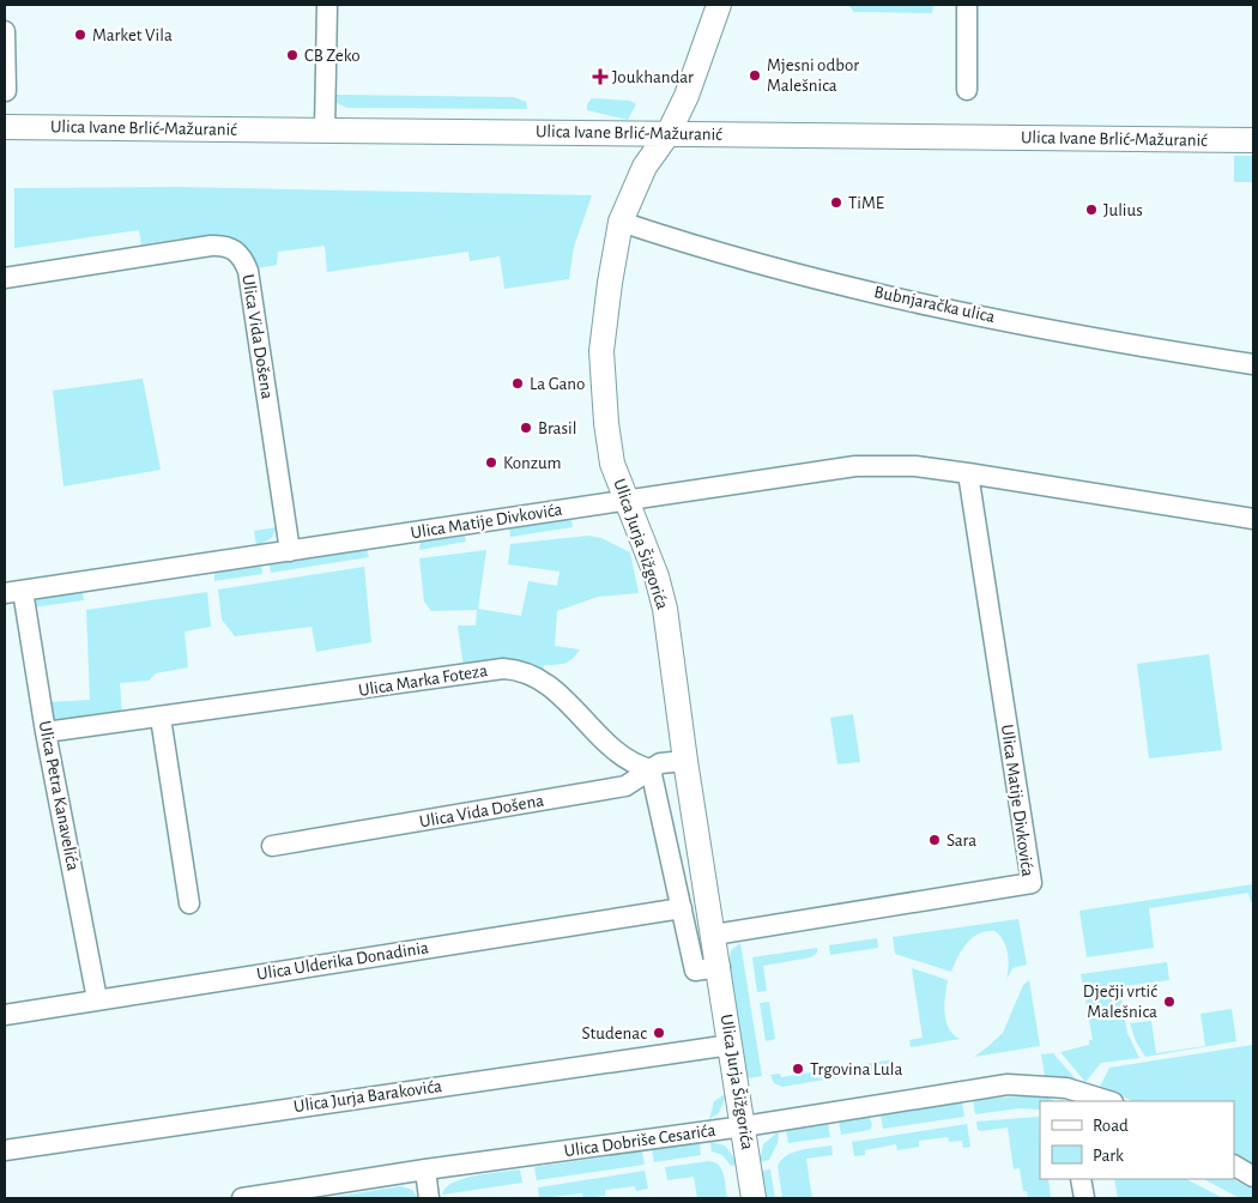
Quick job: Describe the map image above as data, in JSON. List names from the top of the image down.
{
  "streets": {
    "street": [
      "Ulica Ivane Brlić-Mažuranić",
      "Bubnjaračka ulica",
      "Ulica Vida Došena",
      "Ulica Matije Divkovića",
      "Ulica Jurja Šižgorića",
      "Ulica Marka Foteza",
      "Ulica Petra Kanavelića",
      "Ulica Ulderika Donadinia",
      "Ulica Jurja Barakovića",
      "Ulica Dobriše Cesarića"
    ]
  },
  "crossings": [
    ["Ulica Ivane Brlić-Mažuranić", "Ulica Jurja Šižgorića"],
    ["Bubnjaračka ulica", "Ulica Jurja Šižgorića"],
    ["Ulica Vida Došena", "Ulica Matije Divkovića"],
    ["Ulica Vida Došena", "Ulica Jurja Šižgorića"],
    ["Ulica Vida Došena", "Ulica Marka Foteza"],
    ["Ulica Matije Divkovića", "Ulica Jurja Šižgorića"],
    ["Ulica Matije Divkovića", "Ulica Petra Kanavelića"],
    ["Ulica Jurja Šižgorića", "Ulica Jurja Barakovića"],
    ["Ulica Jurja Šižgorića", "Ulica Dobriše Cesarića"],
    ["Ulica Marka Foteza", "Ulica Petra Kanavelića"],
    ["Ulica Petra Kanavelića", "Ulica Ulderika Donadinia"]
  ],
  "places": {
    "other": [
      "Market Vila",
      "CB Zeko",
      "Mjesni odbor Malešnica",
      "TiME",
      "Julius",
      "La Gano",
      "Brasil",
      "Konzum",
      "Sara",
      "Dječji vrtić Malešnica",
      "Studenac",
      "Trgovina Lula"
    ],
    "health": ["Joukhandar"]
  },
  "legend": ["Road", "Park"]
}
